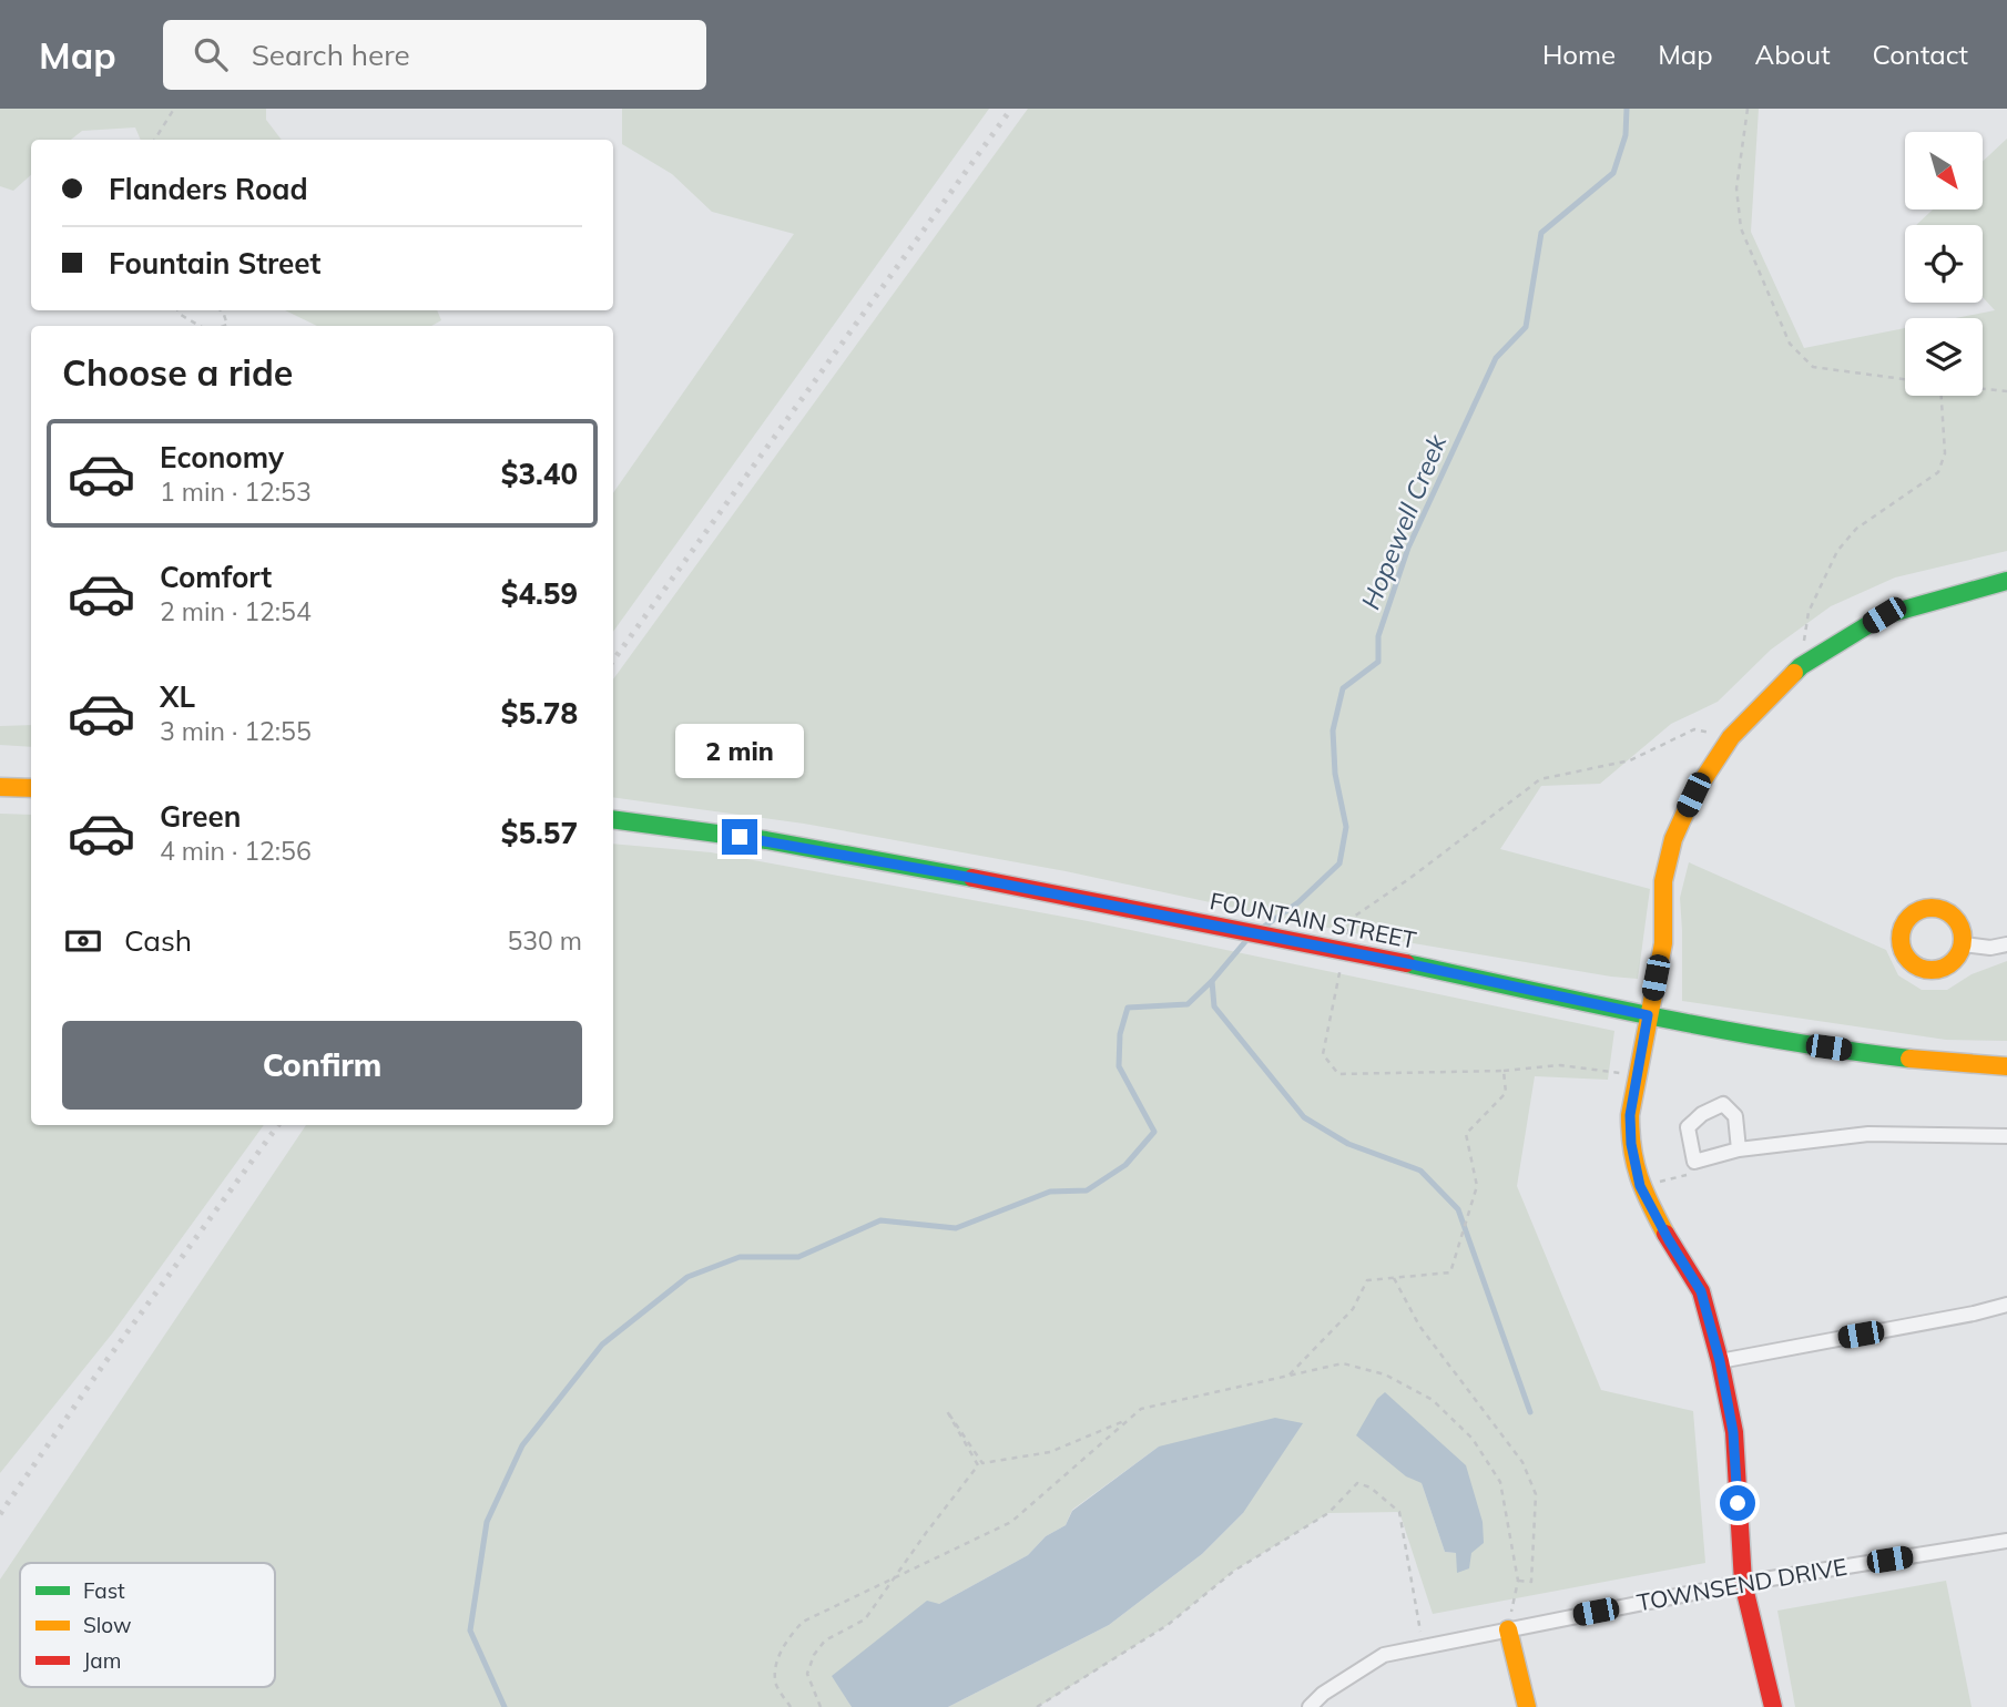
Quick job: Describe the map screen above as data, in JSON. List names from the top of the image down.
{
  "streets": {
    "main road": ["FOUNTAIN STREET"],
    "street": ["TOWNSEND DRIVE"]
  },
  "water": ["Hopewell Creek"],
  "legend": ["Fast", "Slow", "Jam"],
  "north": "bottom right",
  "page": {
    "header": "Map",
    "search": "Search here",
    "nav": [
      "Home",
      "Map",
      "About",
      "Contact"
    ],
    "banner": ["Flanders Road", "Fountain Street"],
    "heading": "Choose a ride",
    "list": [
      {
        "name": "Economy",
        "note": "1 min · 12:53",
        "value": "$3.40"
      },
      {
        "name": "Comfort",
        "note": "2 min · 12:54",
        "value": "$4.59"
      },
      {
        "name": "XL",
        "note": "3 min · 12:55",
        "value": "$5.78"
      },
      {
        "name": "Green",
        "note": "4 min · 12:56",
        "value": "$5.57"
      }
    ],
    "bubble": "2 min",
    "pay": ["Cash", "530 m"],
    "buttons": "Confirm"
  }
}
